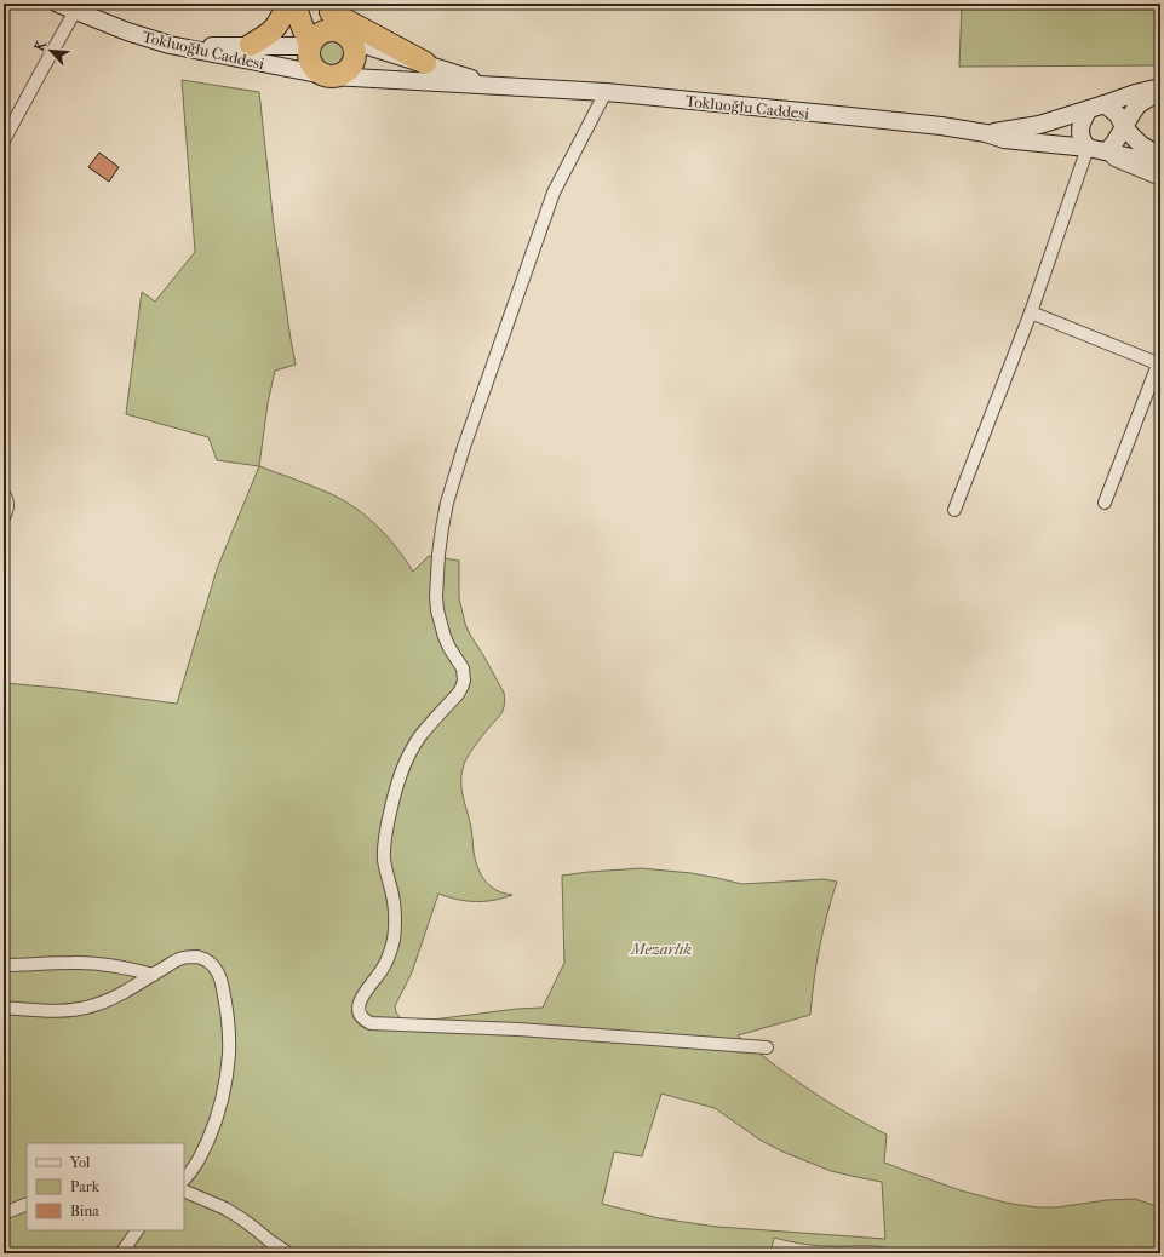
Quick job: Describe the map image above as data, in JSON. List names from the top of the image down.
{
  "streets": {
    "street": ["Tokluoğlu Caddesi"]
  },
  "parks": ["Mezarlık"],
  "legend": ["Yol", "Park", "Bina"],
  "north": "top left"
}
